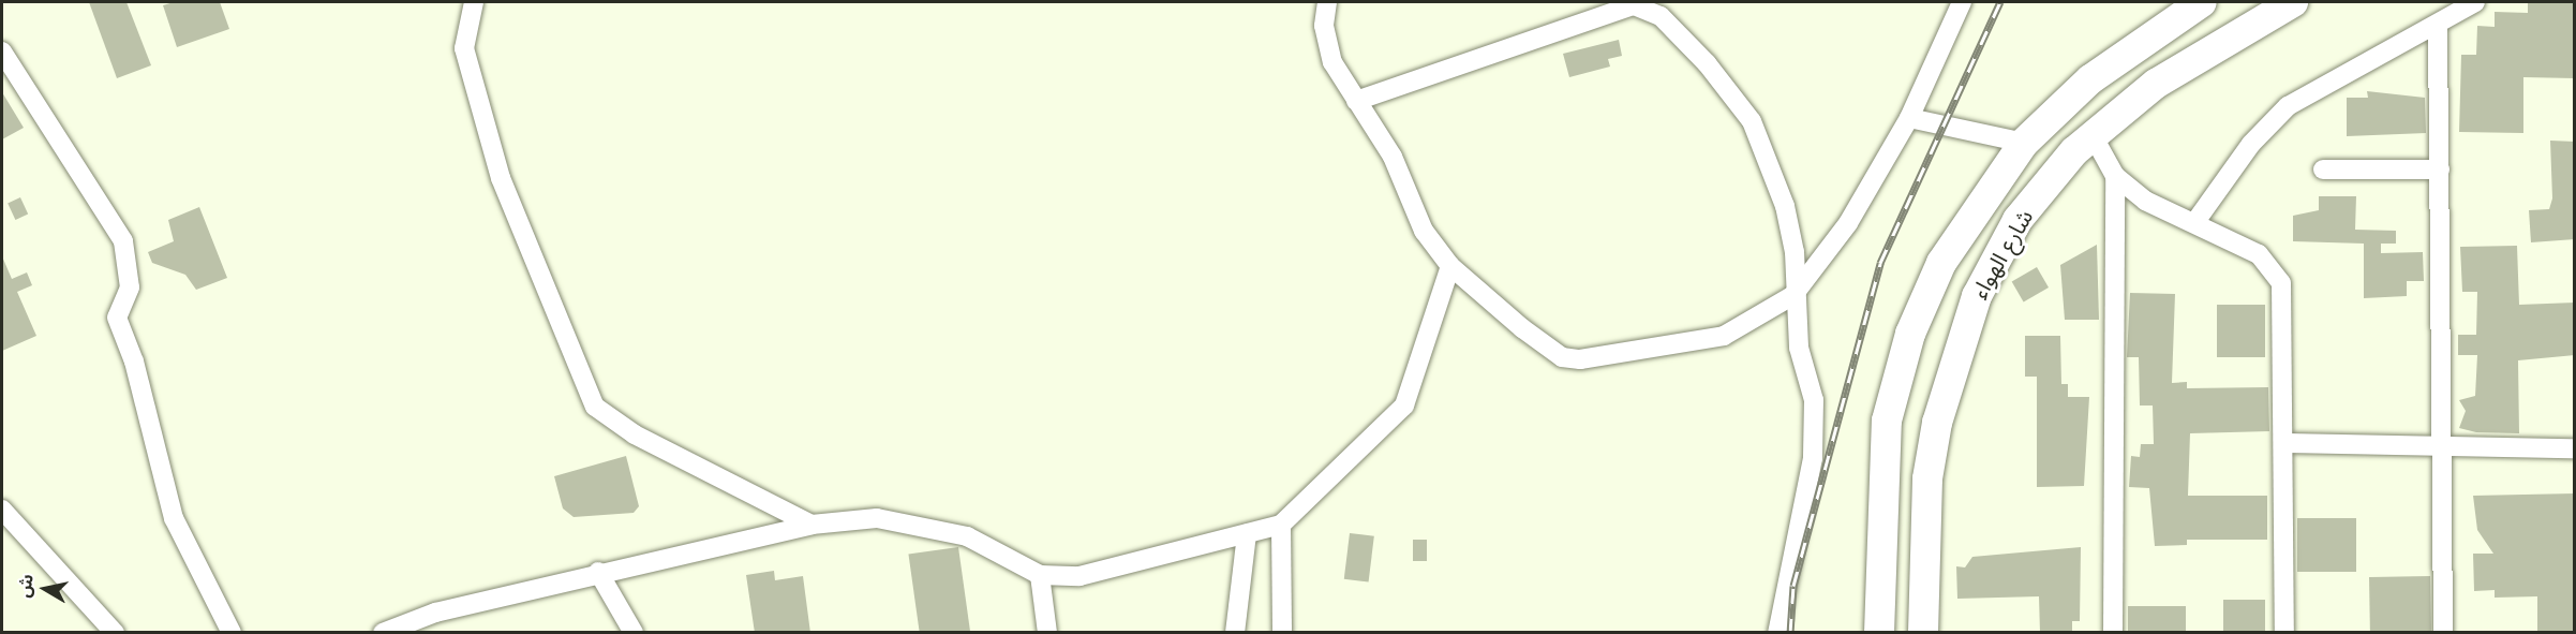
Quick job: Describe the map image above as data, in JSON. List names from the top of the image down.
{
  "streets": {
    "main road": ["شارع الهواء"]
  },
  "north": "left"
}
